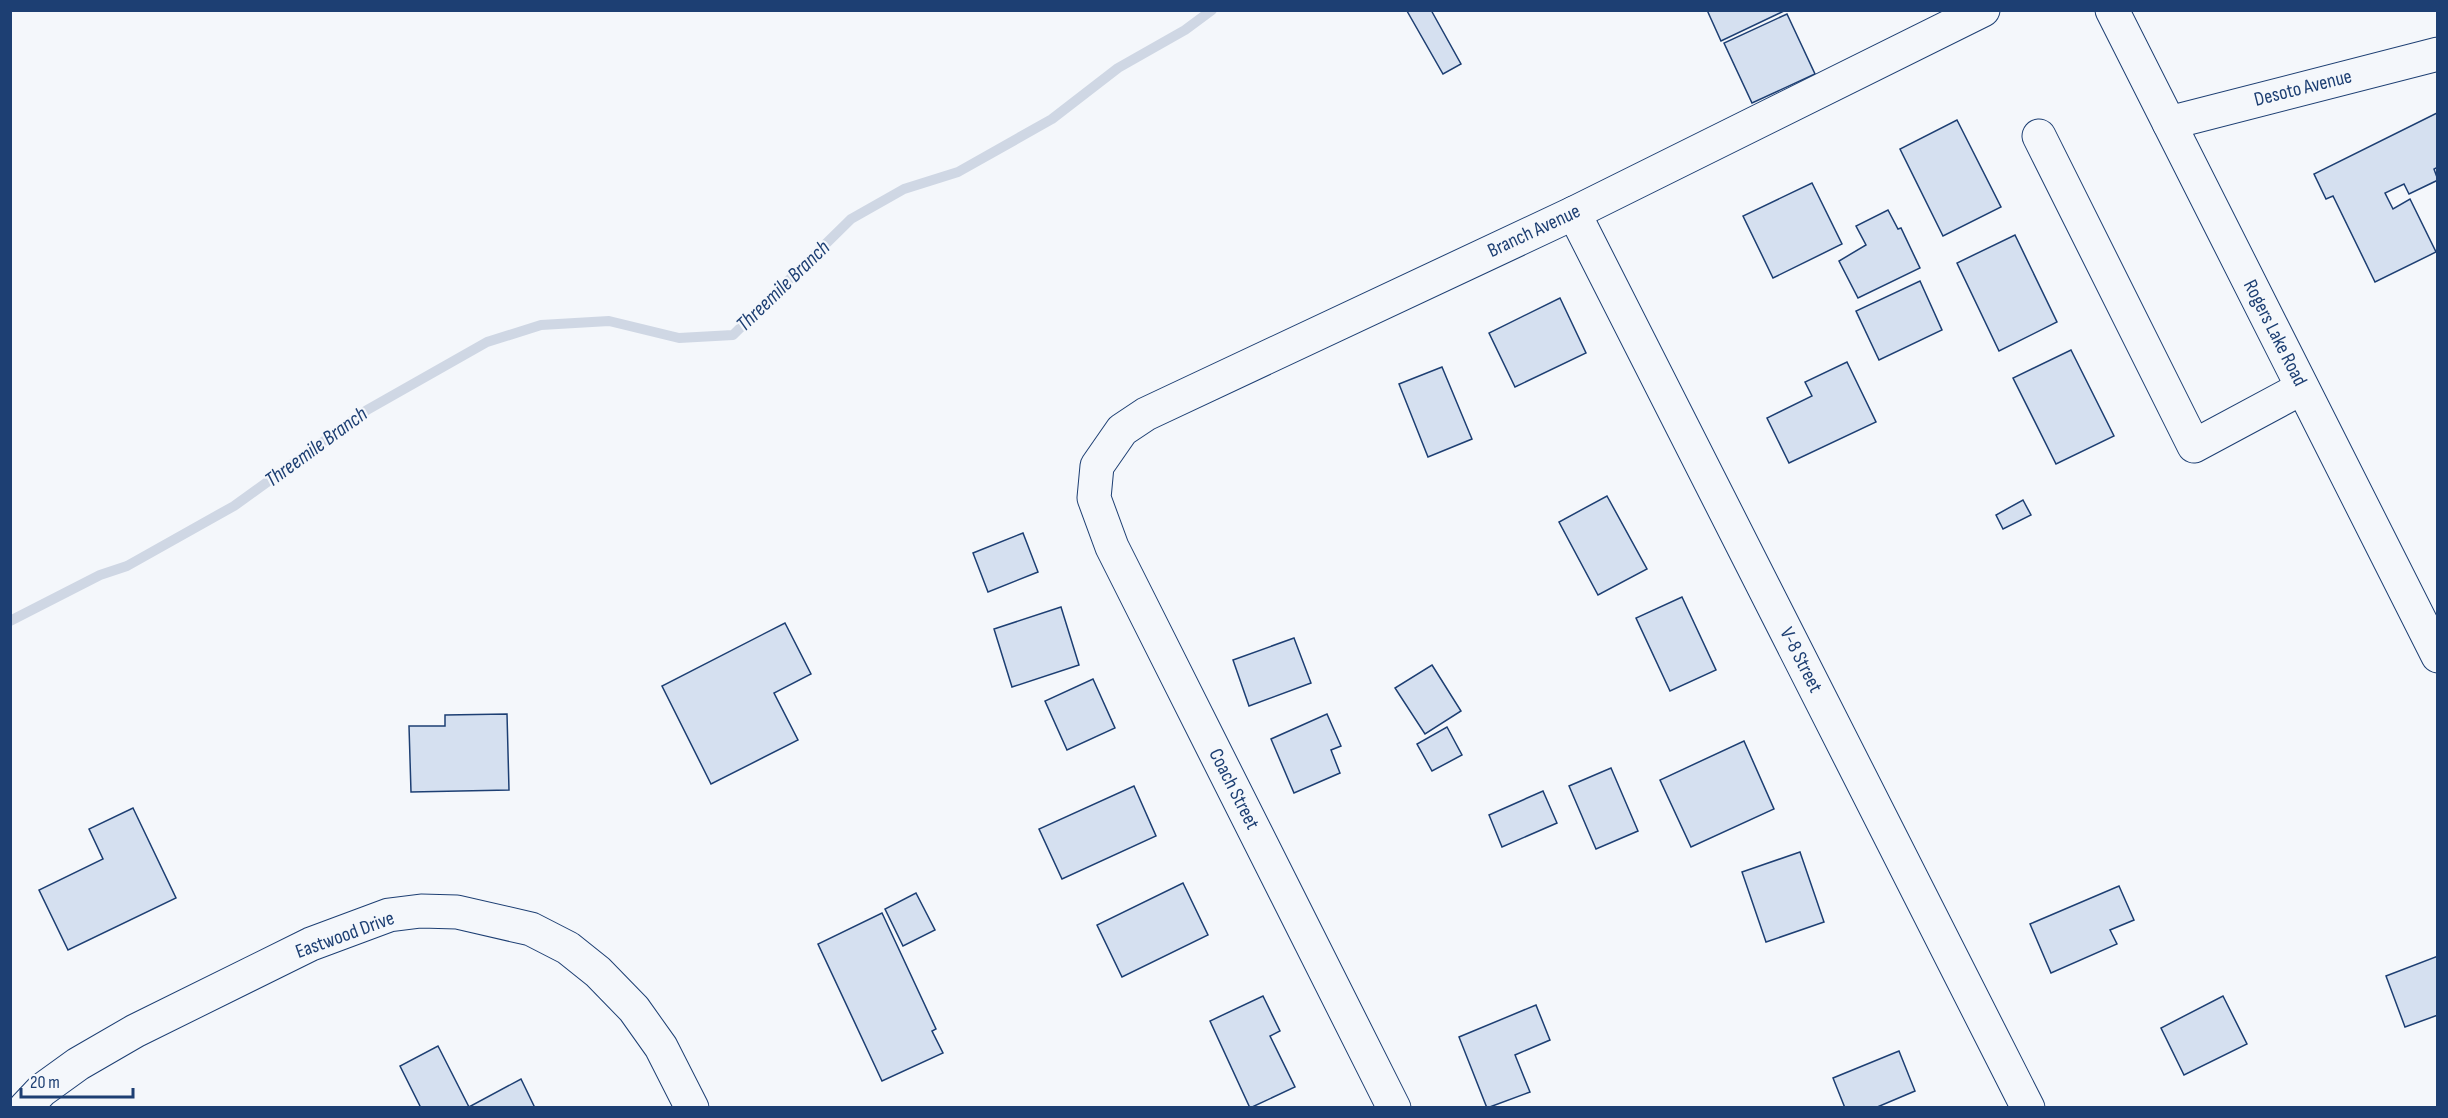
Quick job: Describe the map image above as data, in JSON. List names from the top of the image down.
{
  "streets": {
    "street": [
      "Desoto Avenue",
      "Branch Avenue",
      "Rogers Lake Road",
      "V-8 Street",
      "Coach Street",
      "Eastwood Drive"
    ]
  },
  "crossings": [
    ["Desoto Avenue", "Rogers Lake Road"],
    ["Branch Avenue", "V-8 Street"],
    ["Branch Avenue", "Coach Street"]
  ],
  "water": ["Threemile Branch"],
  "scale_bar": "20 m"
}
